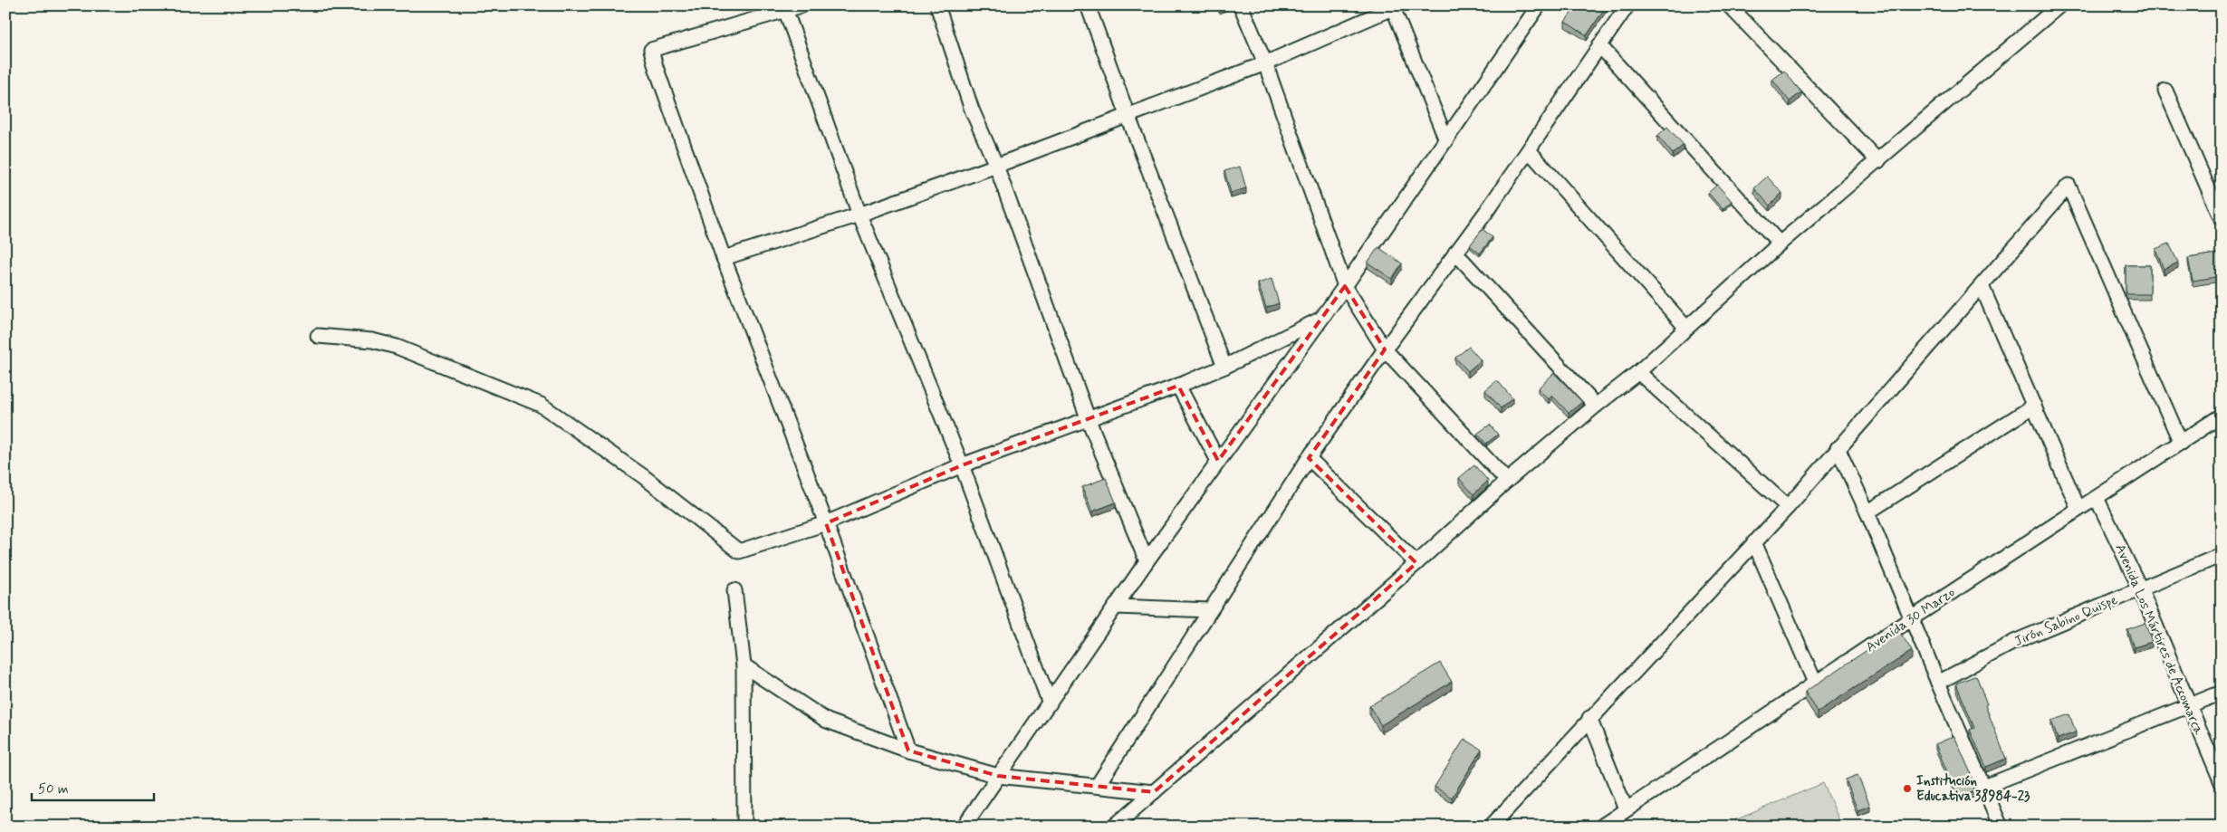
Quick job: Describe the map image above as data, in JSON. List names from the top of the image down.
{
  "streets": {
    "street": ["Avenida 30 Marzo", "Jirón Sabino Quispe", "Avenida Los Mártires de Accomarca"]
  },
  "crossings": [
    ["Avenida 30 Marzo", "Avenida Los Mártires de Accomarca"],
    ["Jirón Sabino Quispe", "Avenida Los Mártires de Accomarca"]
  ],
  "places": ["Institución Educativa 38984-23"],
  "scale_bar": "50 m"
}
